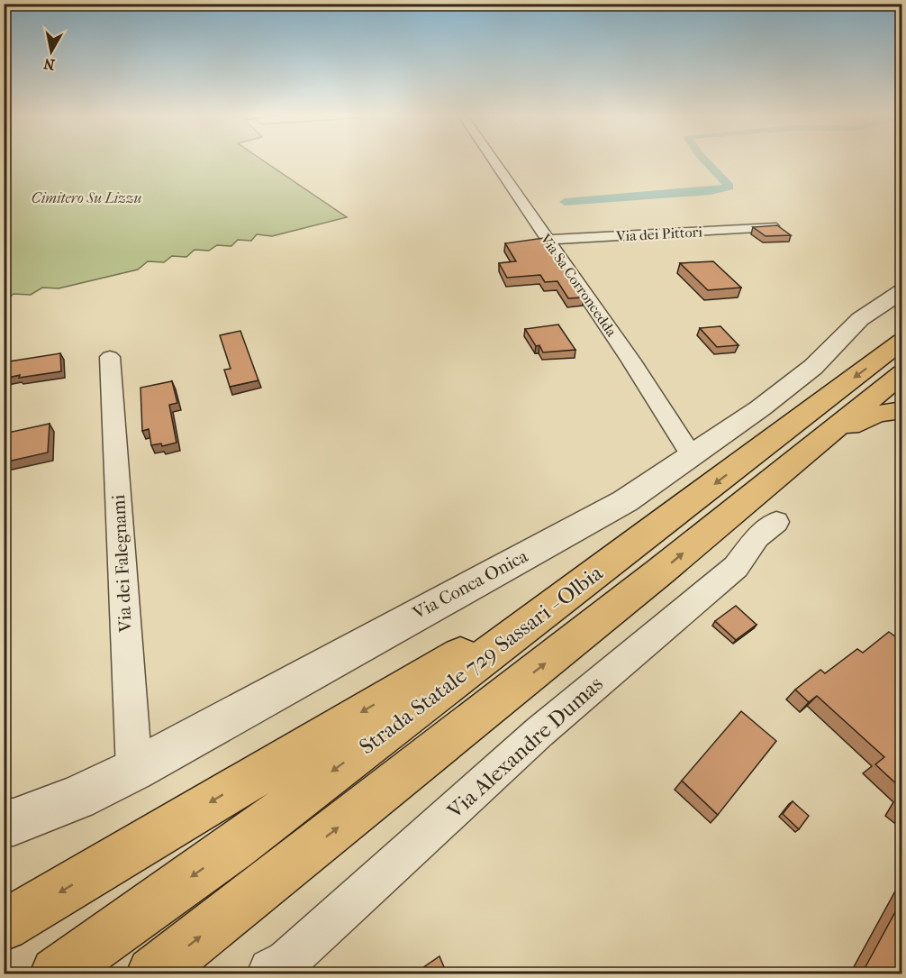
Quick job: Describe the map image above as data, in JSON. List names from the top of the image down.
{
  "streets": {
    "highway": ["Strada Statale 729 Sassari - Olbia"],
    "street": [
      "Via dei Pittori",
      "Via Sa Corroncedda",
      "Via dei Falegnami",
      "Via Conca Onica",
      "Via Alexandre Dumas"
    ]
  },
  "crossings": [
    ["Via dei Pittori", "Via Sa Corroncedda"],
    ["Via Sa Corroncedda", "Via Conca Onica"],
    ["Via dei Falegnami", "Via Conca Onica"]
  ],
  "parks": ["Cimitero Su Lizzu"],
  "north": "bottom"
}
